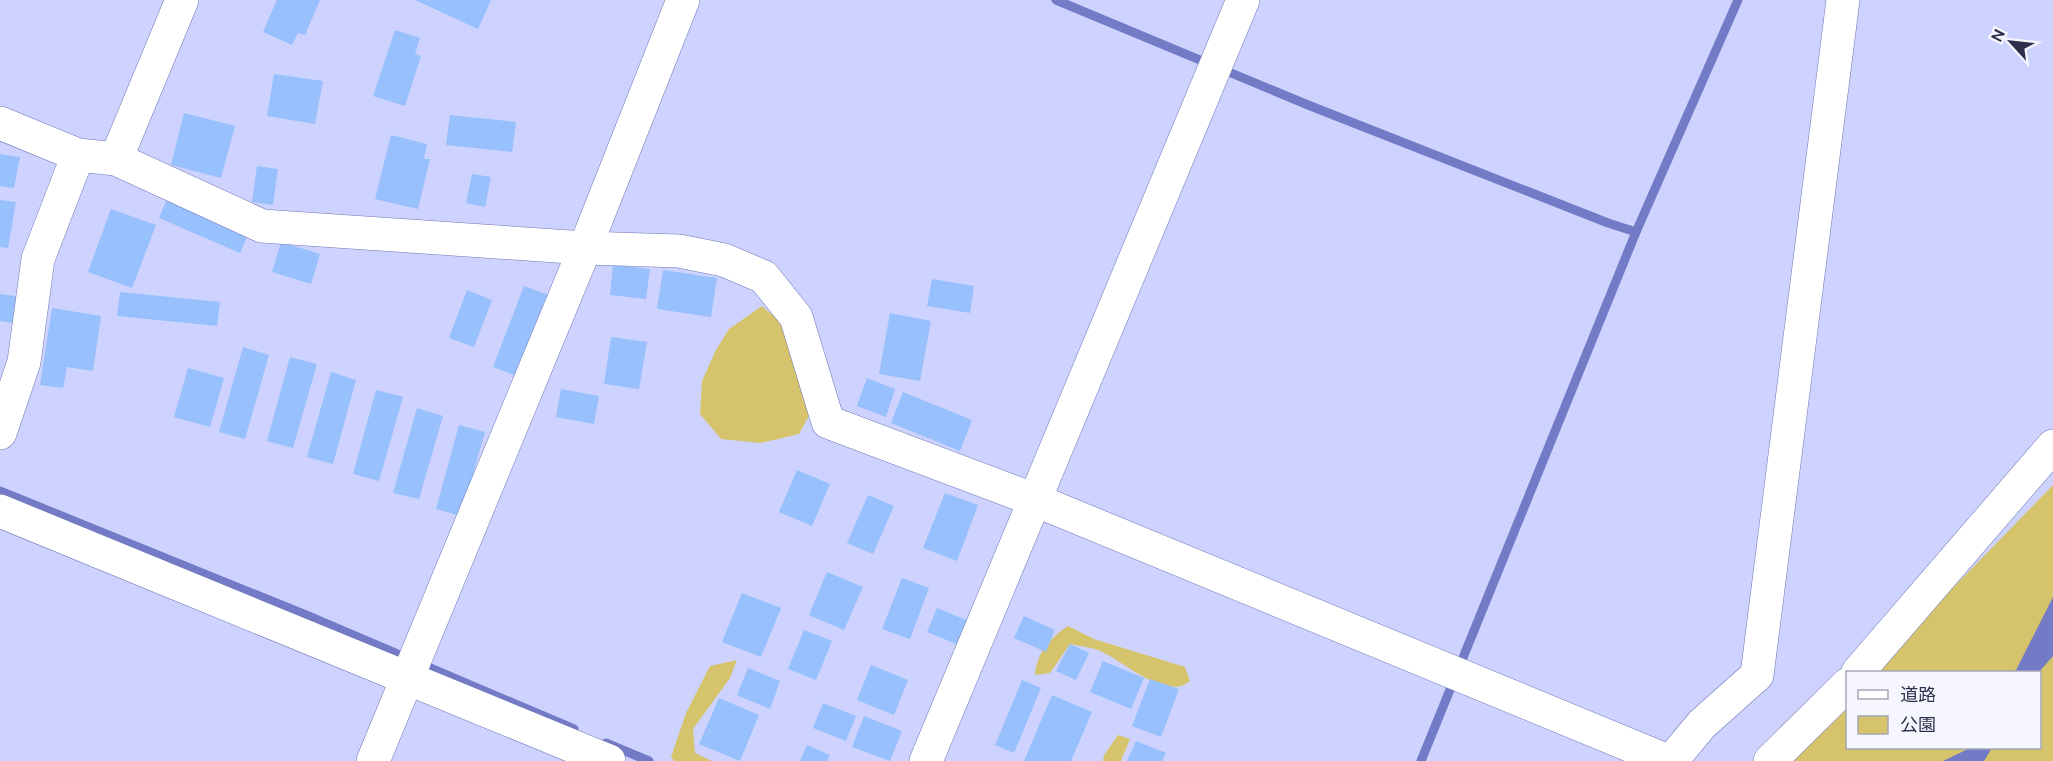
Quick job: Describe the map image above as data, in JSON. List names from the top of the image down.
{
  "legend": ["道路", "公園"],
  "north": "top left"
}
